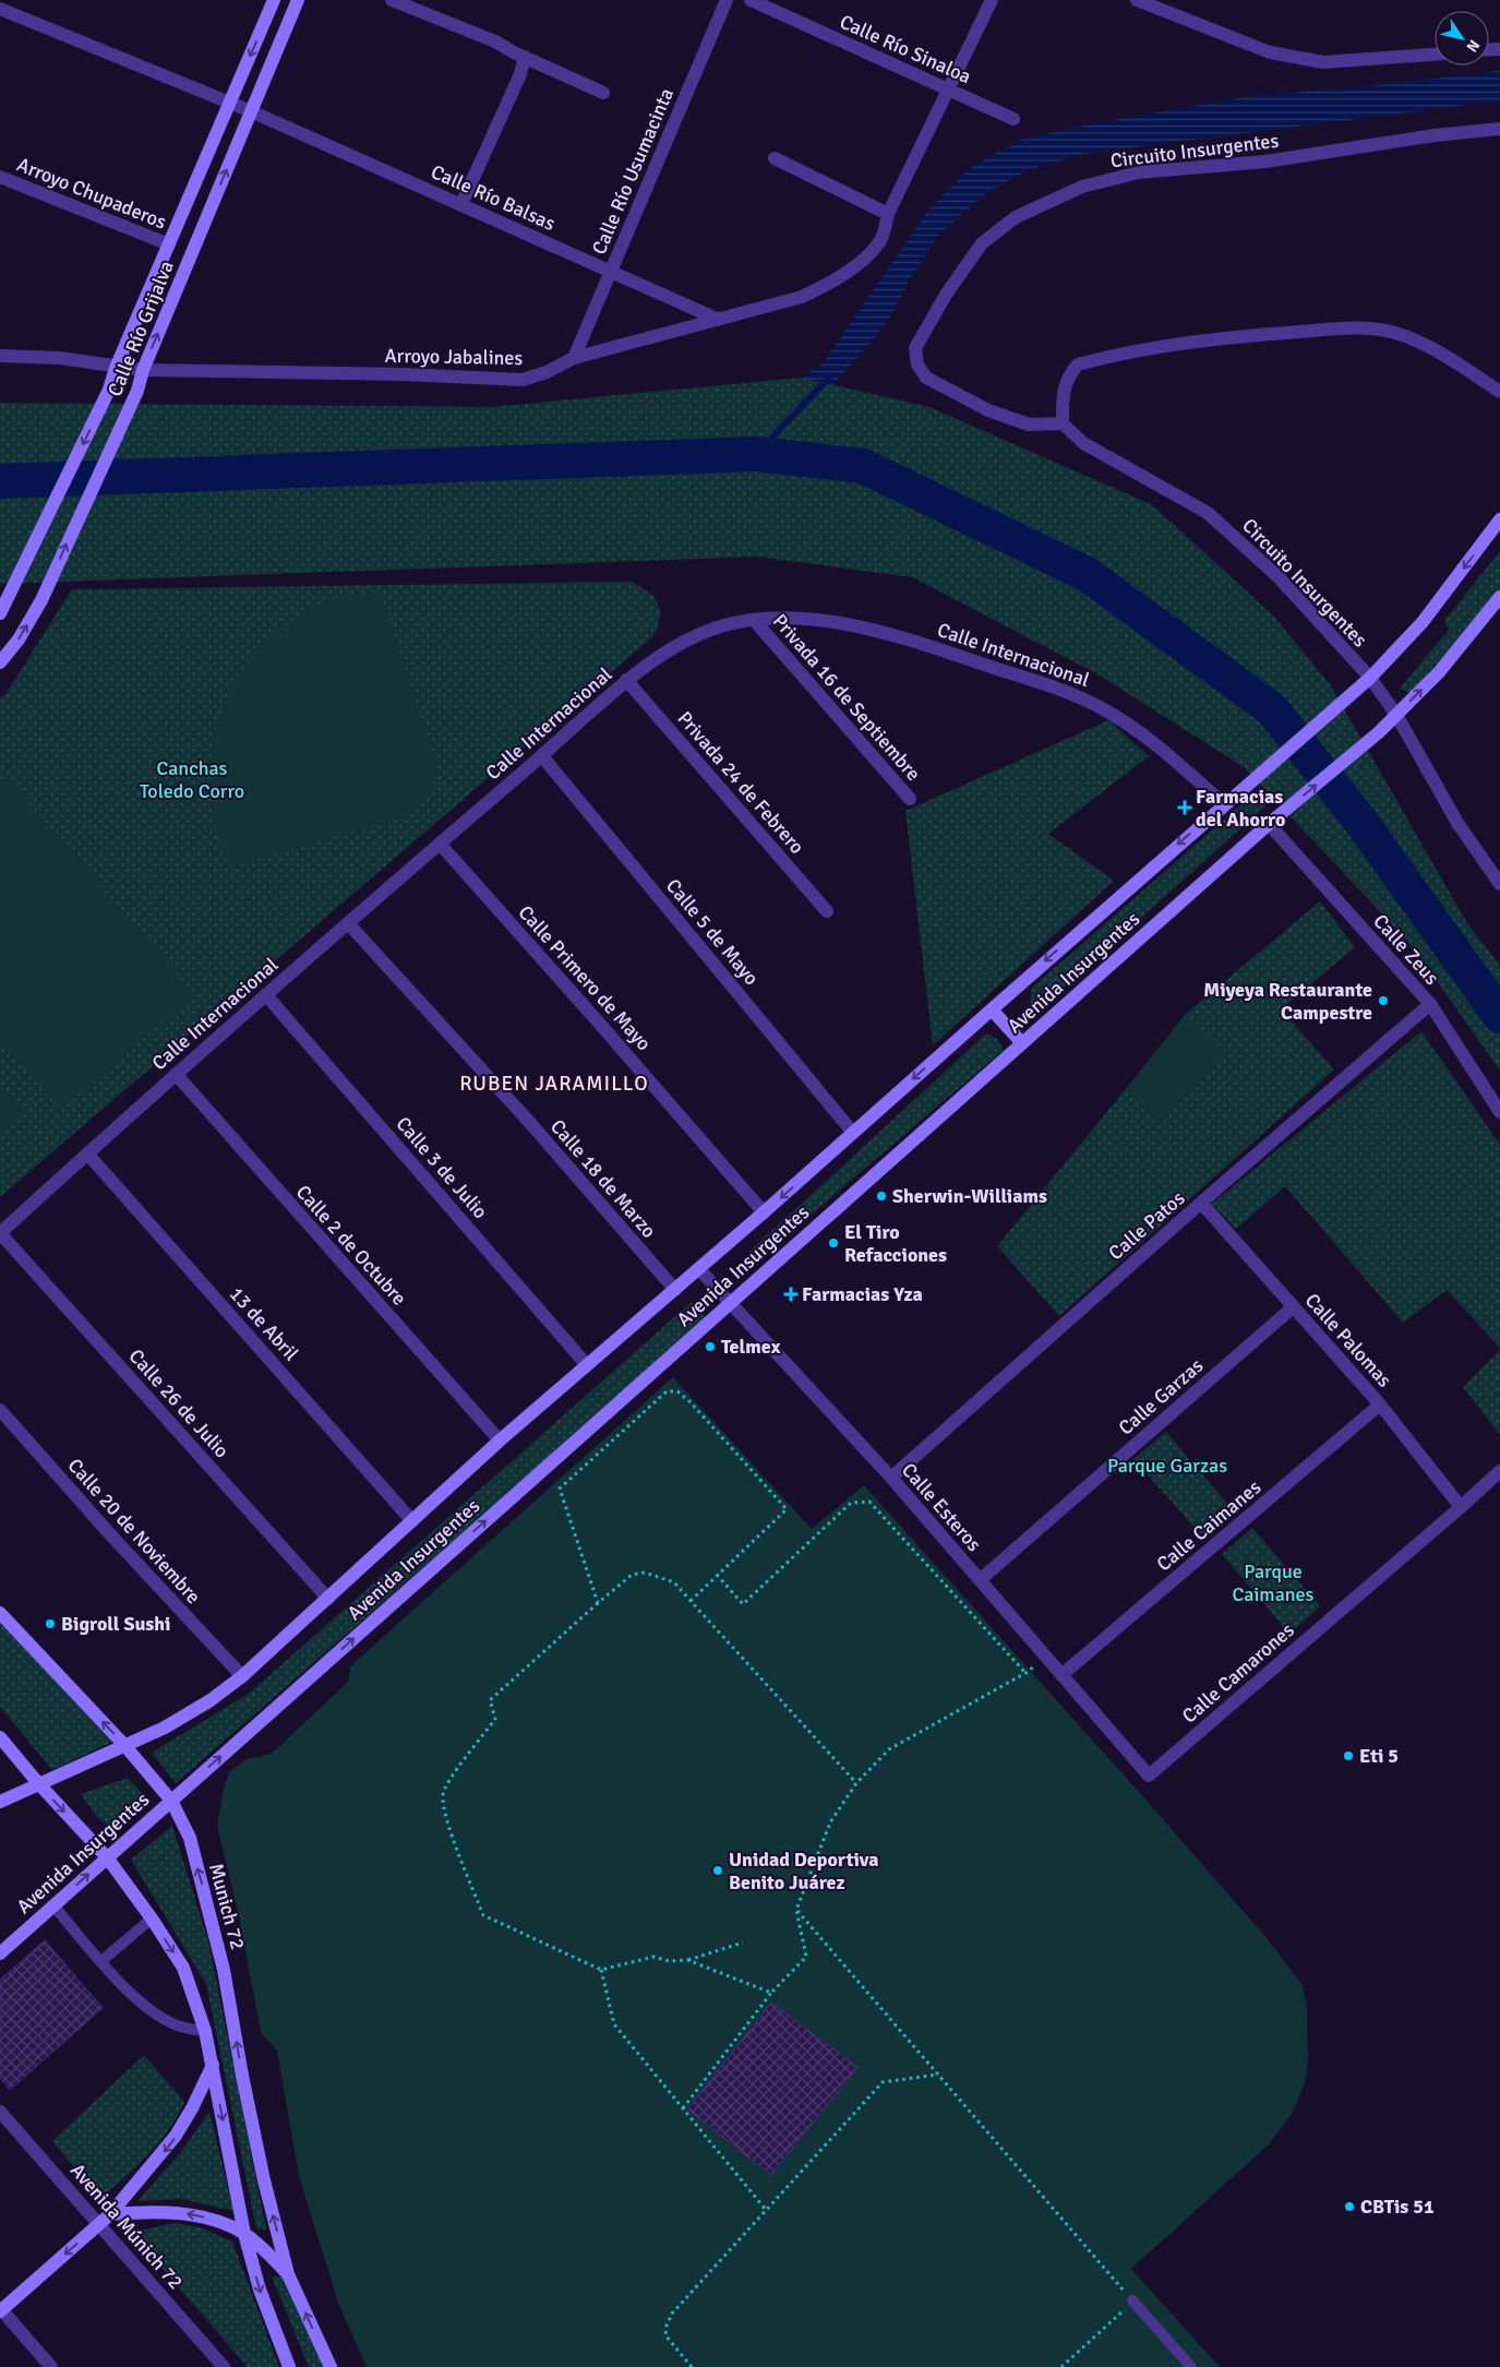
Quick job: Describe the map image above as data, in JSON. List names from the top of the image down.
{
  "streets": {
    "main road": ["Calle Río Grijalva", "Avenida Insurgentes", "Munich 72"],
    "street": [
      "Calle Río Sinaloa",
      "Circuito Insurgentes",
      "Calle Río Usumacinta",
      "Arroyo Chupaderos",
      "Calle Río Balsas",
      "Arroyo Jabalines",
      "Calle Internacional",
      "Privada 16 de Septiembre",
      "Privada 24 de Febrero",
      "Calle 5 de Mayo",
      "Calle Zeus",
      "Calle Primero de Mayo",
      "Calle 3 de Julio",
      "Calle 18 de Marzo",
      "Calle Patos",
      "Calle 2 de Octubre",
      "13 de Abril",
      "Calle Palomas",
      "Calle Garzas",
      "Calle 26 de Julio",
      "Calle Esteros",
      "Calle Caimanes",
      "Calle 20 de Noviembre",
      "Calle Camarones",
      "Avenida Múnich 72"
    ]
  },
  "crossings": [
    ["Calle Río Sinaloa", "Arroyo Jabalines"],
    ["Circuito Insurgentes", "Avenida Insurgentes"],
    ["Calle Río Usumacinta", "Calle Río Balsas"],
    ["Calle Río Usumacinta", "Arroyo Jabalines"],
    ["Arroyo Chupaderos", "Calle Río Grijalva"],
    ["Calle Río Balsas", "Calle Río Grijalva"],
    ["Calle Río Balsas", "Arroyo Jabalines"],
    ["Calle Río Grijalva", "Arroyo Jabalines"],
    ["Calle Internacional", "Privada 16 de Septiembre"],
    ["Calle Internacional", "Privada 24 de Febrero"],
    ["Calle Internacional", "Calle 5 de Mayo"],
    ["Calle Internacional", "Avenida Insurgentes"],
    ["Calle Internacional", "Calle Primero de Mayo"],
    ["Calle Internacional", "Calle 3 de Julio"],
    ["Calle Internacional", "Calle 18 de Marzo"],
    ["Calle Internacional", "Calle 2 de Octubre"],
    ["Calle Internacional", "13 de Abril"],
    ["Calle Internacional", "Calle 26 de Julio"],
    ["Calle 5 de Mayo", "Avenida Insurgentes"],
    ["Calle Zeus", "Avenida Insurgentes"],
    ["Calle Zeus", "Calle Patos"],
    ["Avenida Insurgentes", "Calle Primero de Mayo"],
    ["Avenida Insurgentes", "Calle 3 de Julio"],
    ["Avenida Insurgentes", "Calle 18 de Marzo"],
    ["Avenida Insurgentes", "Calle 2 de Octubre"],
    ["Avenida Insurgentes", "13 de Abril"],
    ["Avenida Insurgentes", "Calle 26 de Julio"],
    ["Avenida Insurgentes", "Calle Esteros"],
    ["Avenida Insurgentes", "Calle 20 de Noviembre"],
    ["Avenida Insurgentes", "Munich 72"],
    ["Calle Patos", "Calle Palomas"],
    ["Calle Patos", "Calle Esteros"],
    ["Calle Palomas", "Calle Garzas"],
    ["Calle Palomas", "Calle Caimanes"],
    ["Calle Palomas", "Calle Camarones"],
    ["Calle Garzas", "Calle Esteros"],
    ["Calle Esteros", "Calle Caimanes"],
    ["Calle Esteros", "Calle Camarones"],
    ["Munich 72", "Avenida Múnich 72"]
  ],
  "districts": ["RUBEN JARAMILLO"],
  "parks": ["Canchas Toledo Corro", "Parque Garzas", "Parque Caimanes"],
  "places": {
    "health": ["Farmacias del Ahorro", "Farmacias Yza"],
    "other": [
      "Miyeya Restaurante Campestre",
      "Sherwin-Williams",
      "El Tiro Refacciones",
      "Telmex",
      "Bigroll Sushi",
      "Eti 5",
      "Unidad Deportiva Benito Juárez",
      "CBTis 51"
    ]
  },
  "north": "bottom right"
}
